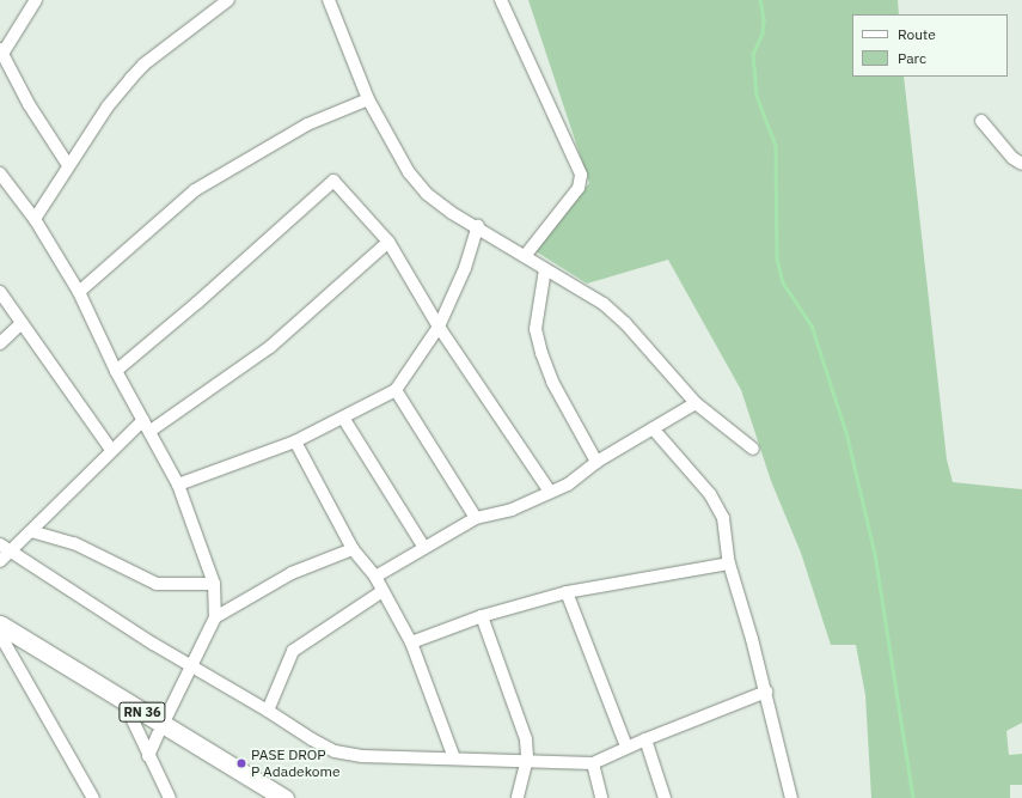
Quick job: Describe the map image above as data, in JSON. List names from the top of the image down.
{
  "streets": {
    "main road": ["RN 36"]
  },
  "places": ["PASE DROP P Adadekome"],
  "legend": ["Route", "Parc"]
}
